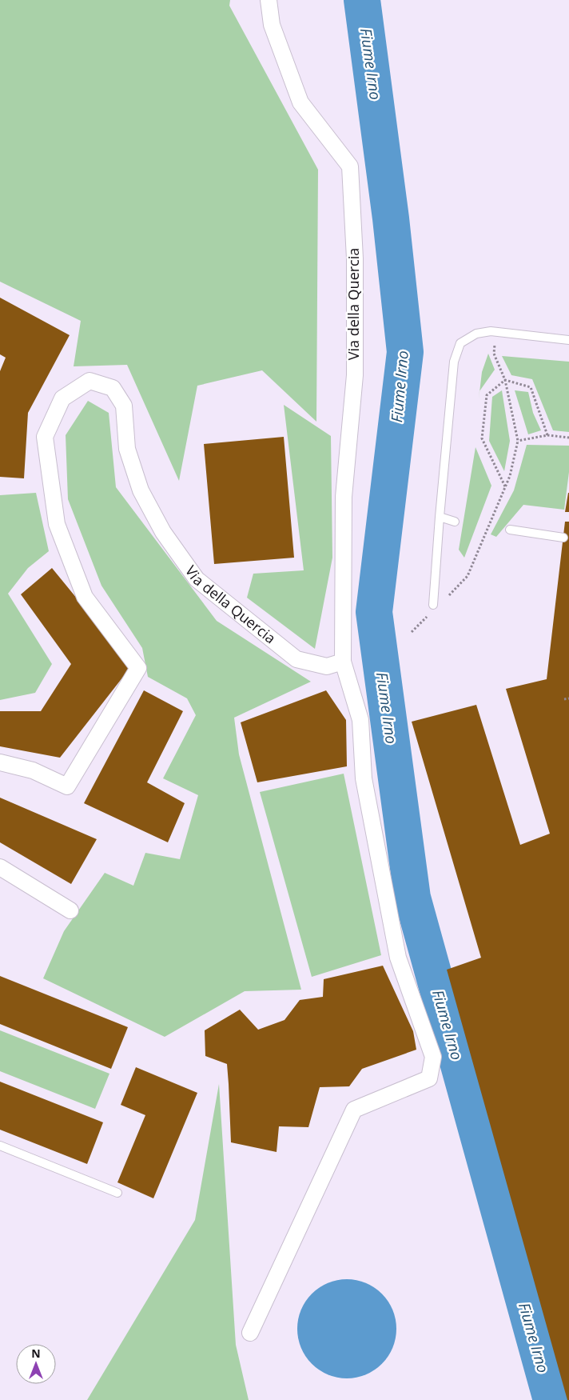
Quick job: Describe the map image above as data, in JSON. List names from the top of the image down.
{
  "streets": {
    "street": ["Via della Quercia"]
  },
  "water": ["Fiume Irno"],
  "north": "top"
}
